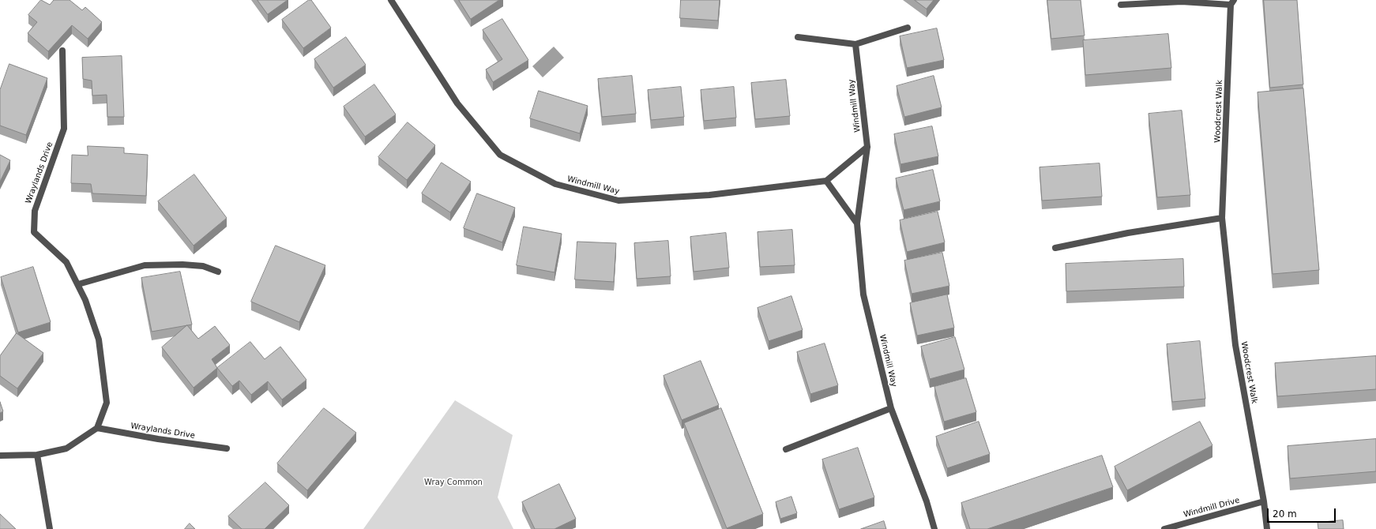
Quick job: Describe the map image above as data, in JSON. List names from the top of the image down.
{
  "streets": {
    "street": [
      "Windmill Way",
      "Woodcrest Walk",
      "Wraylands Drive",
      "Windmill Drive"
    ]
  },
  "crossings": [
    ["Woodcrest Walk", "Windmill Drive"]
  ],
  "parks": ["Wray Common"],
  "scale_bar": "20 m"
}
